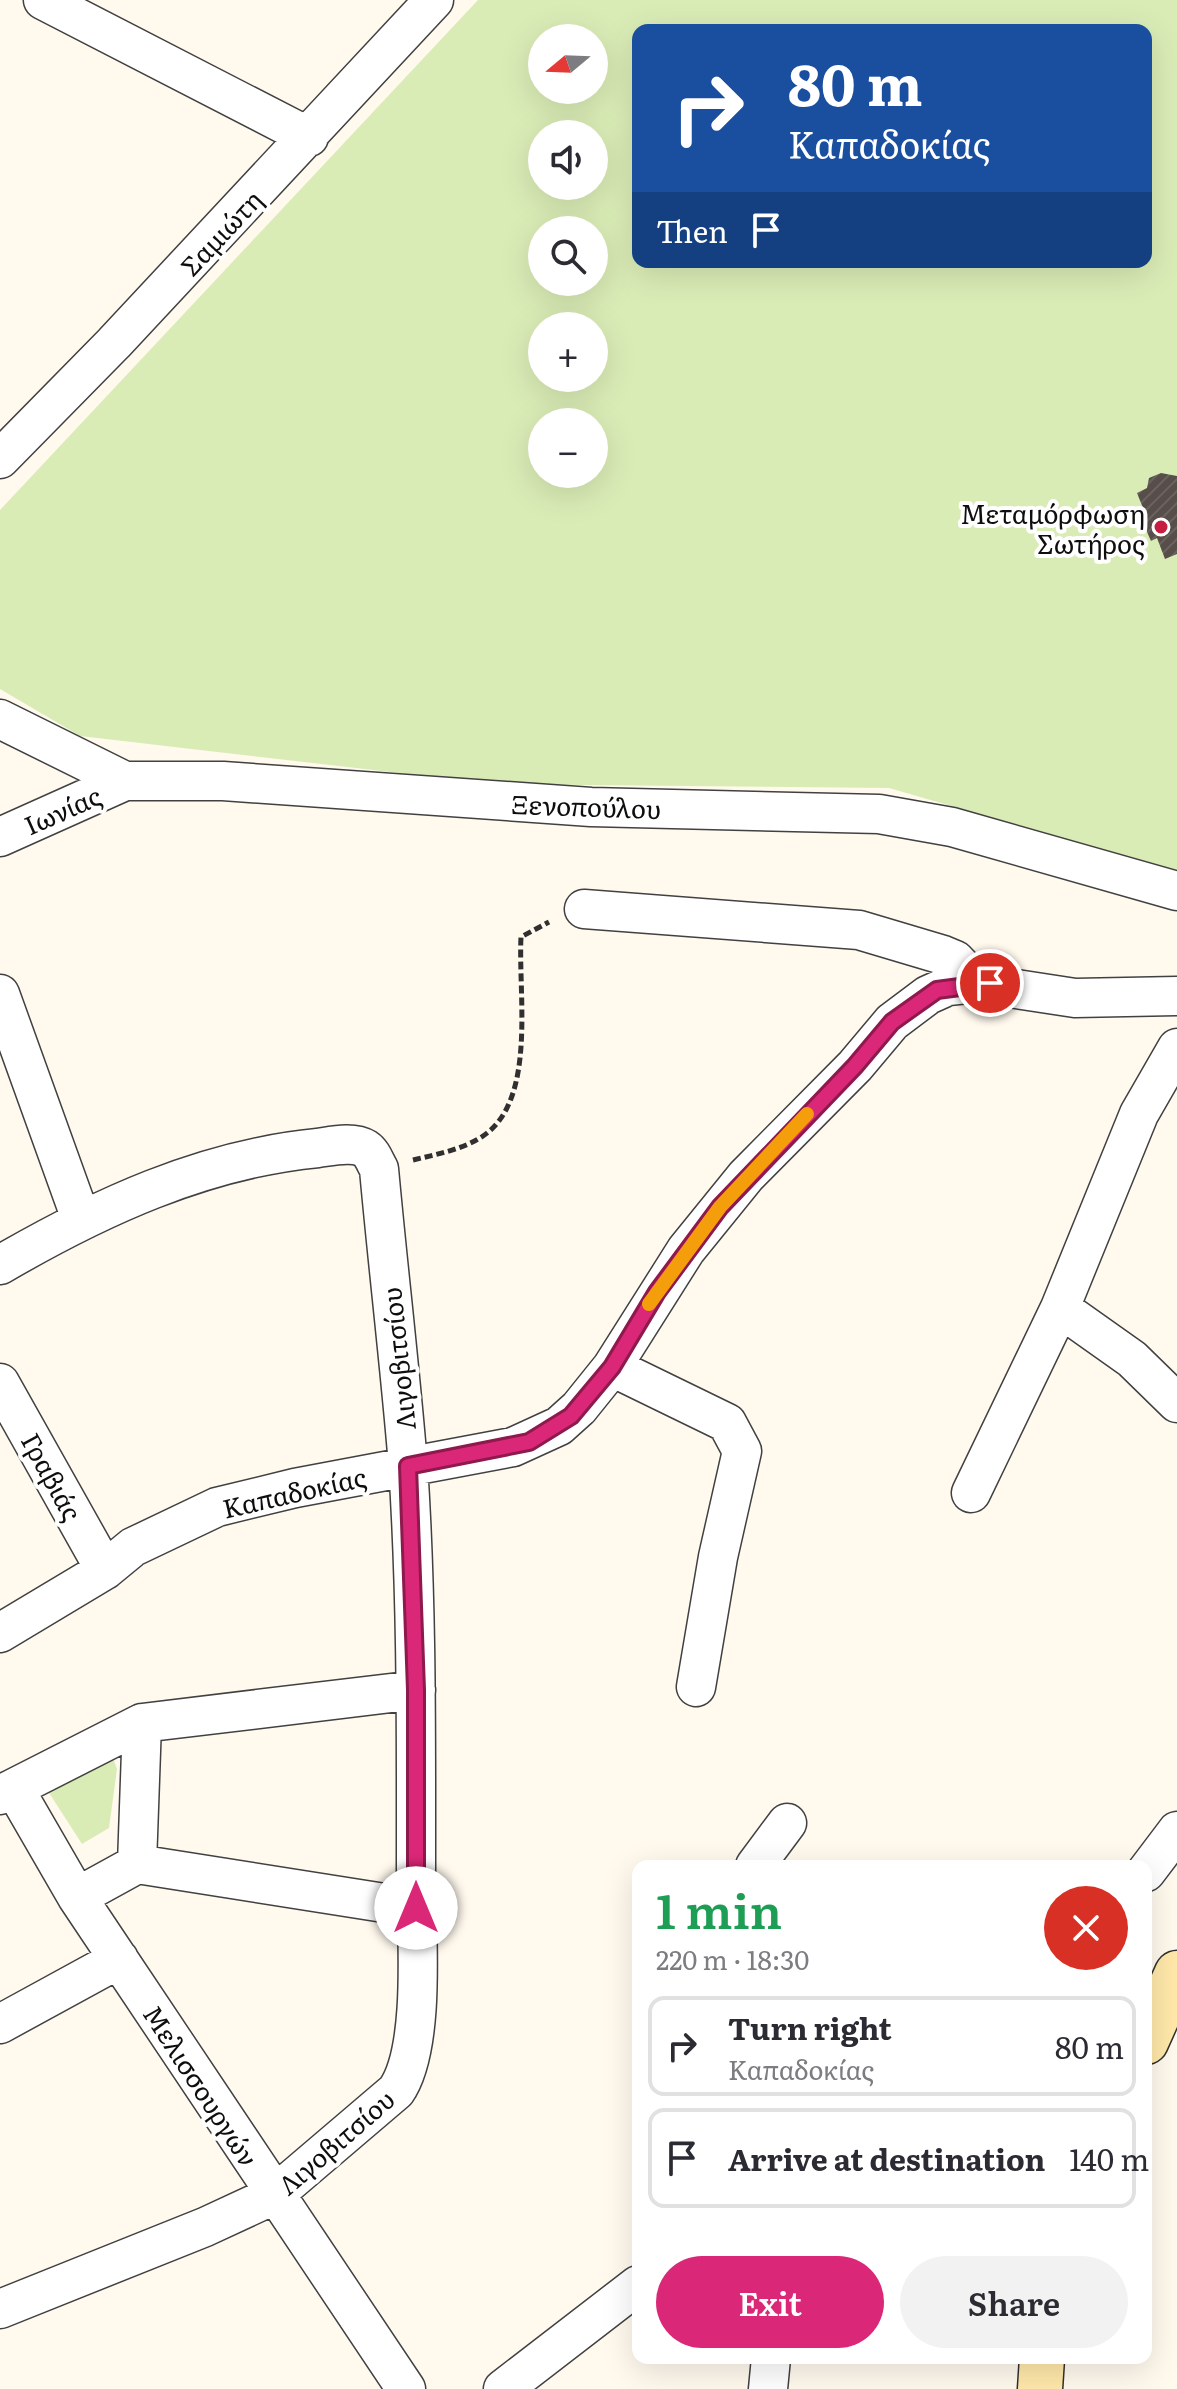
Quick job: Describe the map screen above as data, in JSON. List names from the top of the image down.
{
  "streets": {
    "street": [
      "Σαμιώτη",
      "Ξενοπούλου",
      "Ιωνίας",
      "Λιγοβιτσίου",
      "Γραβιάς",
      "Καπαδοκίας",
      "Μελισσουργών"
    ]
  },
  "crossings": [
    ["Ξενοπούλου", "Ιωνίας"],
    ["Λιγοβιτσίου", "Καπαδοκίας"],
    ["Λιγοβιτσίου", "Μελισσουργών"],
    ["Γραβιάς", "Καπαδοκίας"]
  ],
  "places": ["Μεταμόρφωση Σωτήρος"],
  "north": "left",
  "page": {
    "map_buttons": ["+", "−"],
    "turn": ["80 m", "Καπαδοκίας"],
    "then": "Then",
    "heading": ["1 min", "220 m · 18:30"],
    "list": [
      {
        "name": "Turn right",
        "note": "Καπαδοκίας",
        "value": "80 m"
      },
      {
        "name": "Arrive at destination",
        "value": "140 m"
      }
    ],
    "buttons": ["Exit", "Share"]
  }
}
